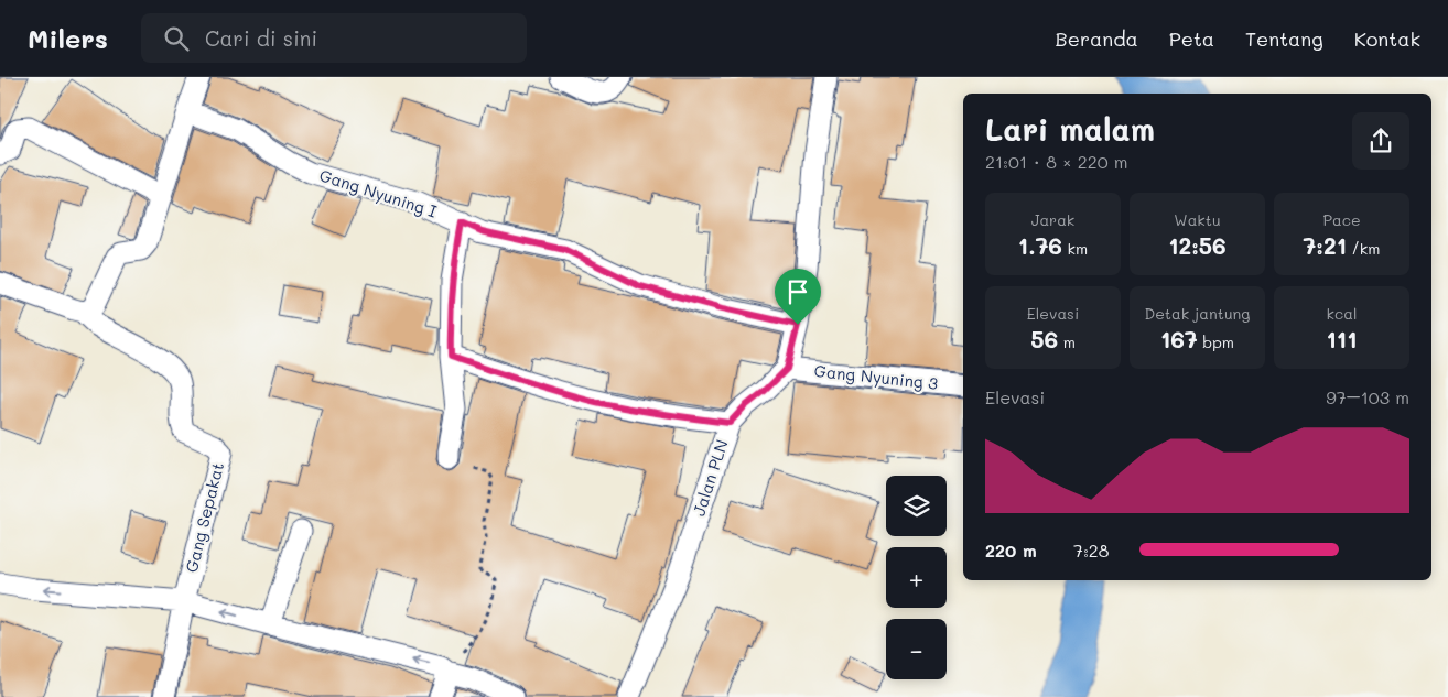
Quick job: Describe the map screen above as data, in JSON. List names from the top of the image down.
{
  "streets": {
    "street": [
      "Gang Nyuning I",
      "Gang Nyuning 3",
      "Jalan PLN",
      "Gang Sepakat"
    ]
  },
  "crossings": [
    ["Gang Nyuning 3", "Jalan PLN"]
  ],
  "page": {
    "header": "Milers",
    "search": "Cari di sini",
    "nav": [
      "Beranda",
      "Peta",
      "Tentang",
      "Kontak"
    ],
    "heading": ["Lari malam", "21:01 · 8 × 220 m"],
    "stats": [
      ["Jarak", "1.76 km"],
      ["Waktu", "12:56"],
      ["Pace", "7:21 /km"],
      ["Elevasi", "56 m"],
      ["Detak jantung", "167 bpm"],
      ["kcal", "111"]
    ],
    "chart": ["Elevasi", "97–103 m"],
    "map_buttons": ["+", "−"],
    "list": [
      {
        "name": "220 m",
        "note": "7:28"
      }
    ]
  }
}
